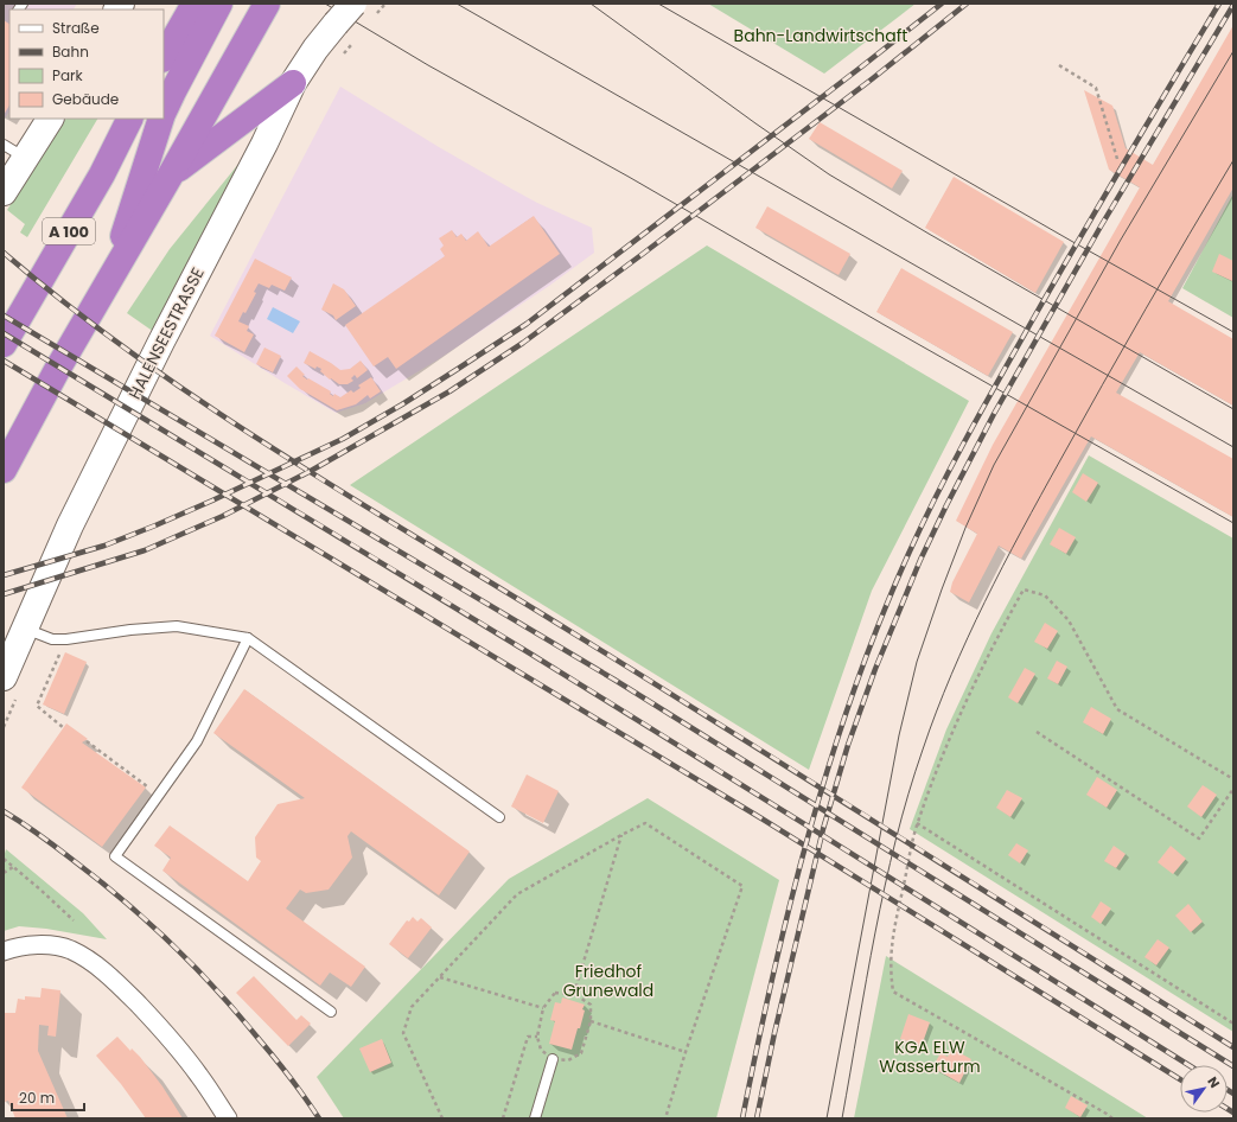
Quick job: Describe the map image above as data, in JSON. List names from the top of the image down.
{
  "streets": {
    "highway": ["A 100"],
    "main road": ["HALENSEESTRASSE"]
  },
  "parks": ["Bahn-Landwirtschaft", "Friedhof Grunewald", "KGA ELW Wasserturm"],
  "legend": [
    "Straße",
    "Bahn",
    "Park",
    "Gebäude"
  ],
  "scale_bar": "20 m",
  "north": "top right"
}
